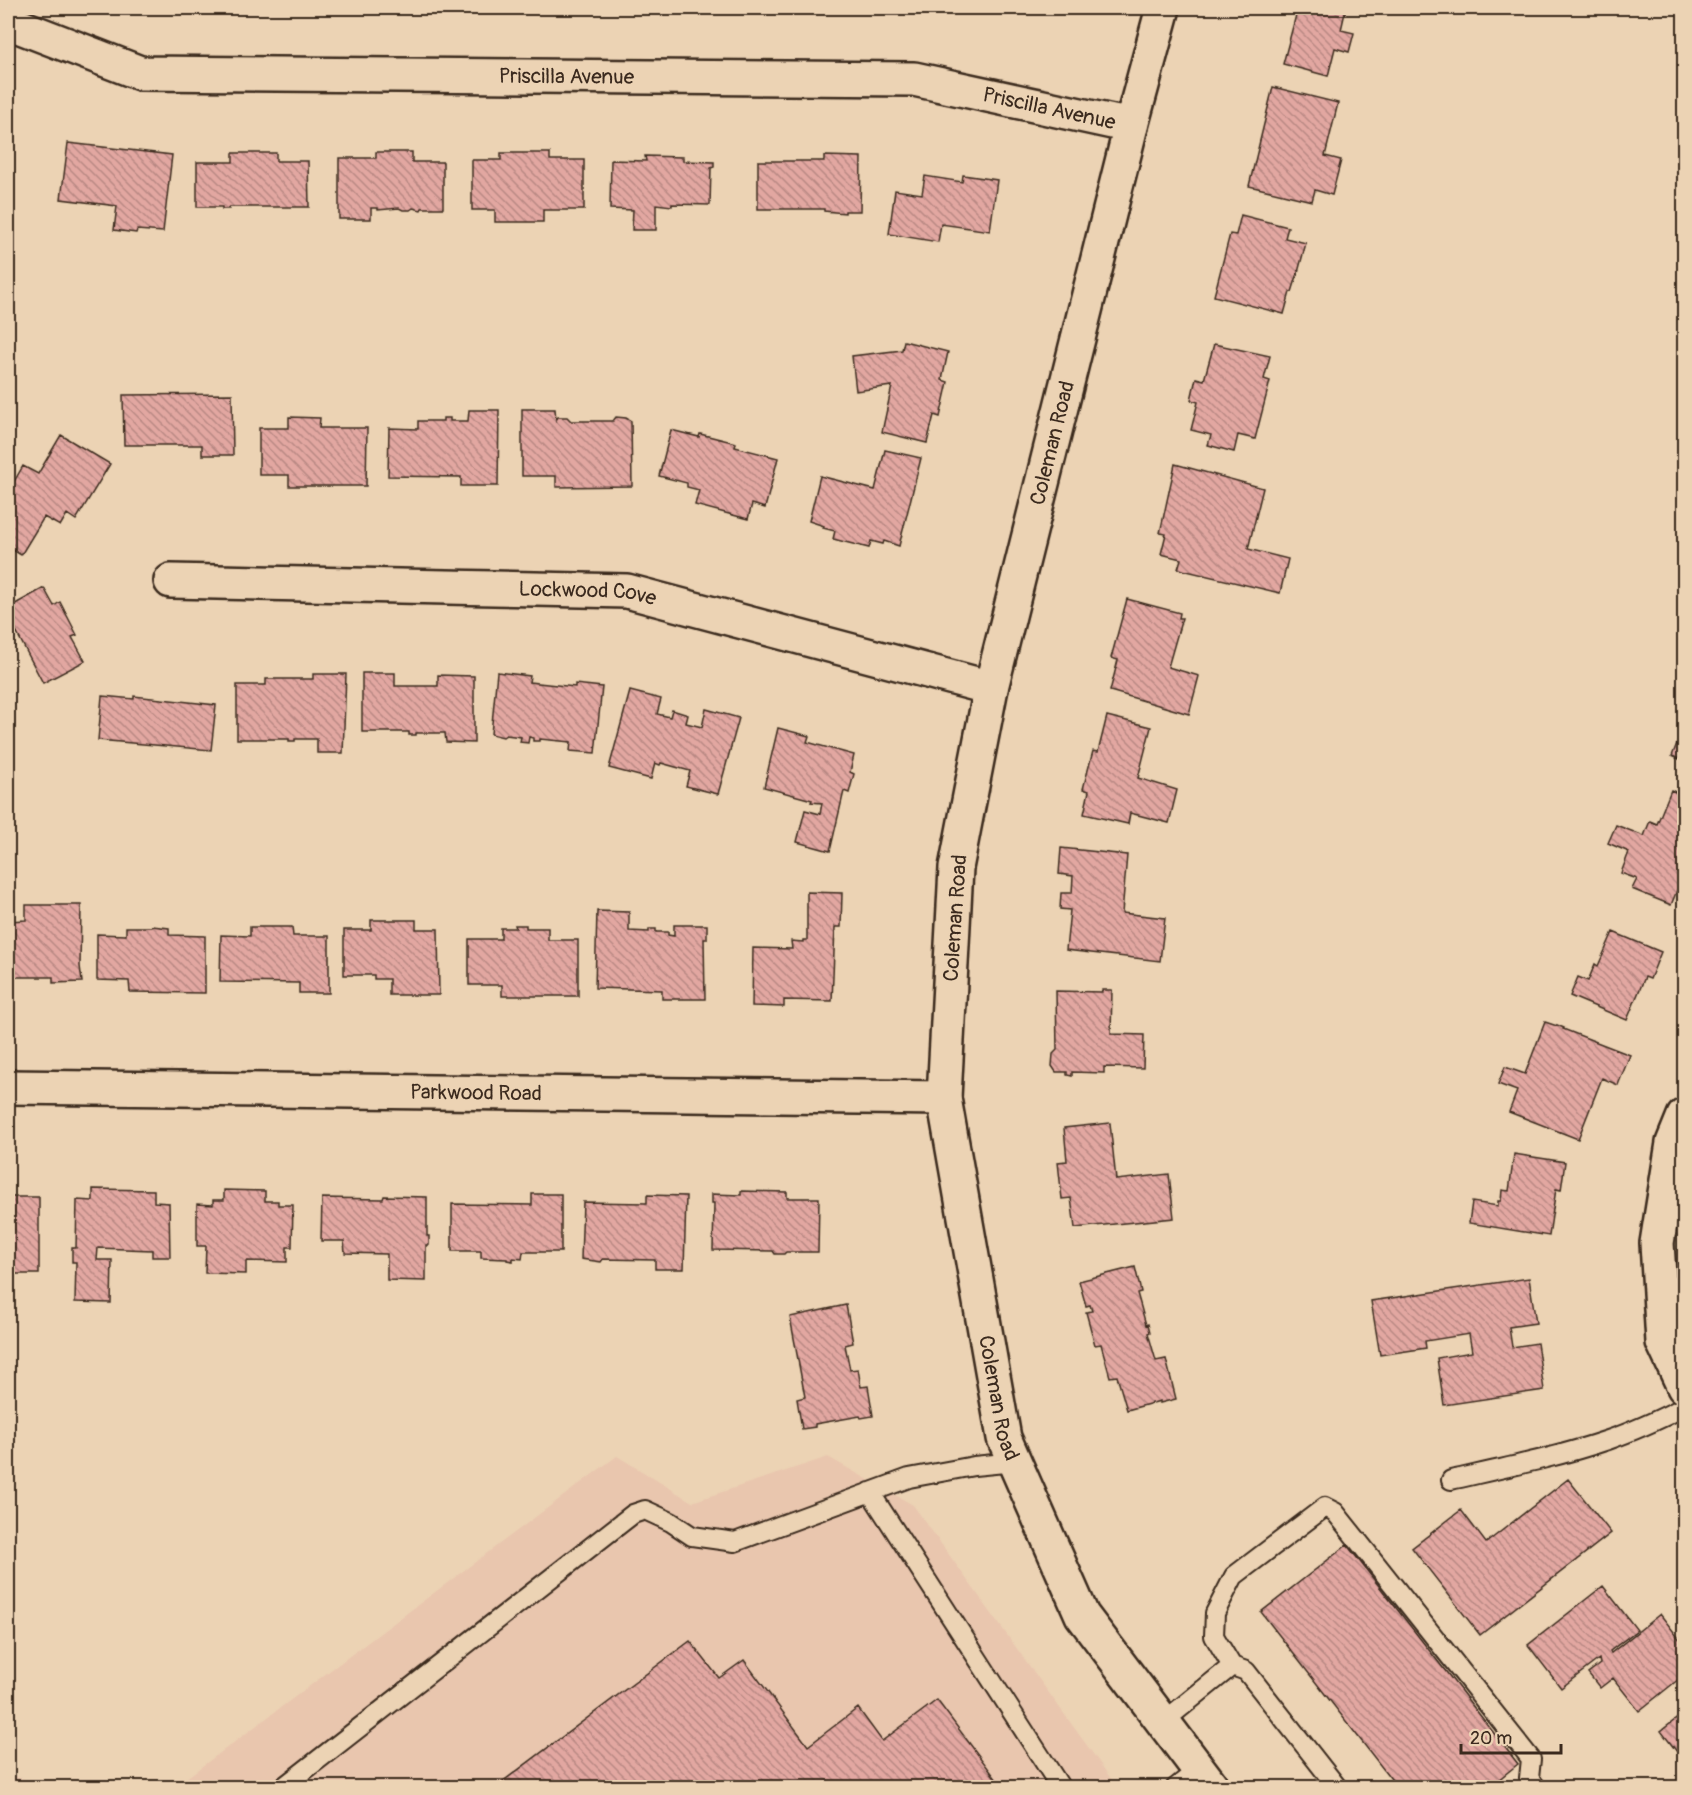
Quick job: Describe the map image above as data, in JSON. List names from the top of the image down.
{
  "streets": {
    "street": [
      "Priscilla Avenue",
      "Coleman Road",
      "Lockwood Cove",
      "Parkwood Road"
    ]
  },
  "crossings": [
    ["Priscilla Avenue", "Coleman Road"],
    ["Coleman Road", "Lockwood Cove"],
    ["Coleman Road", "Parkwood Road"]
  ],
  "scale_bar": "20 m"
}
